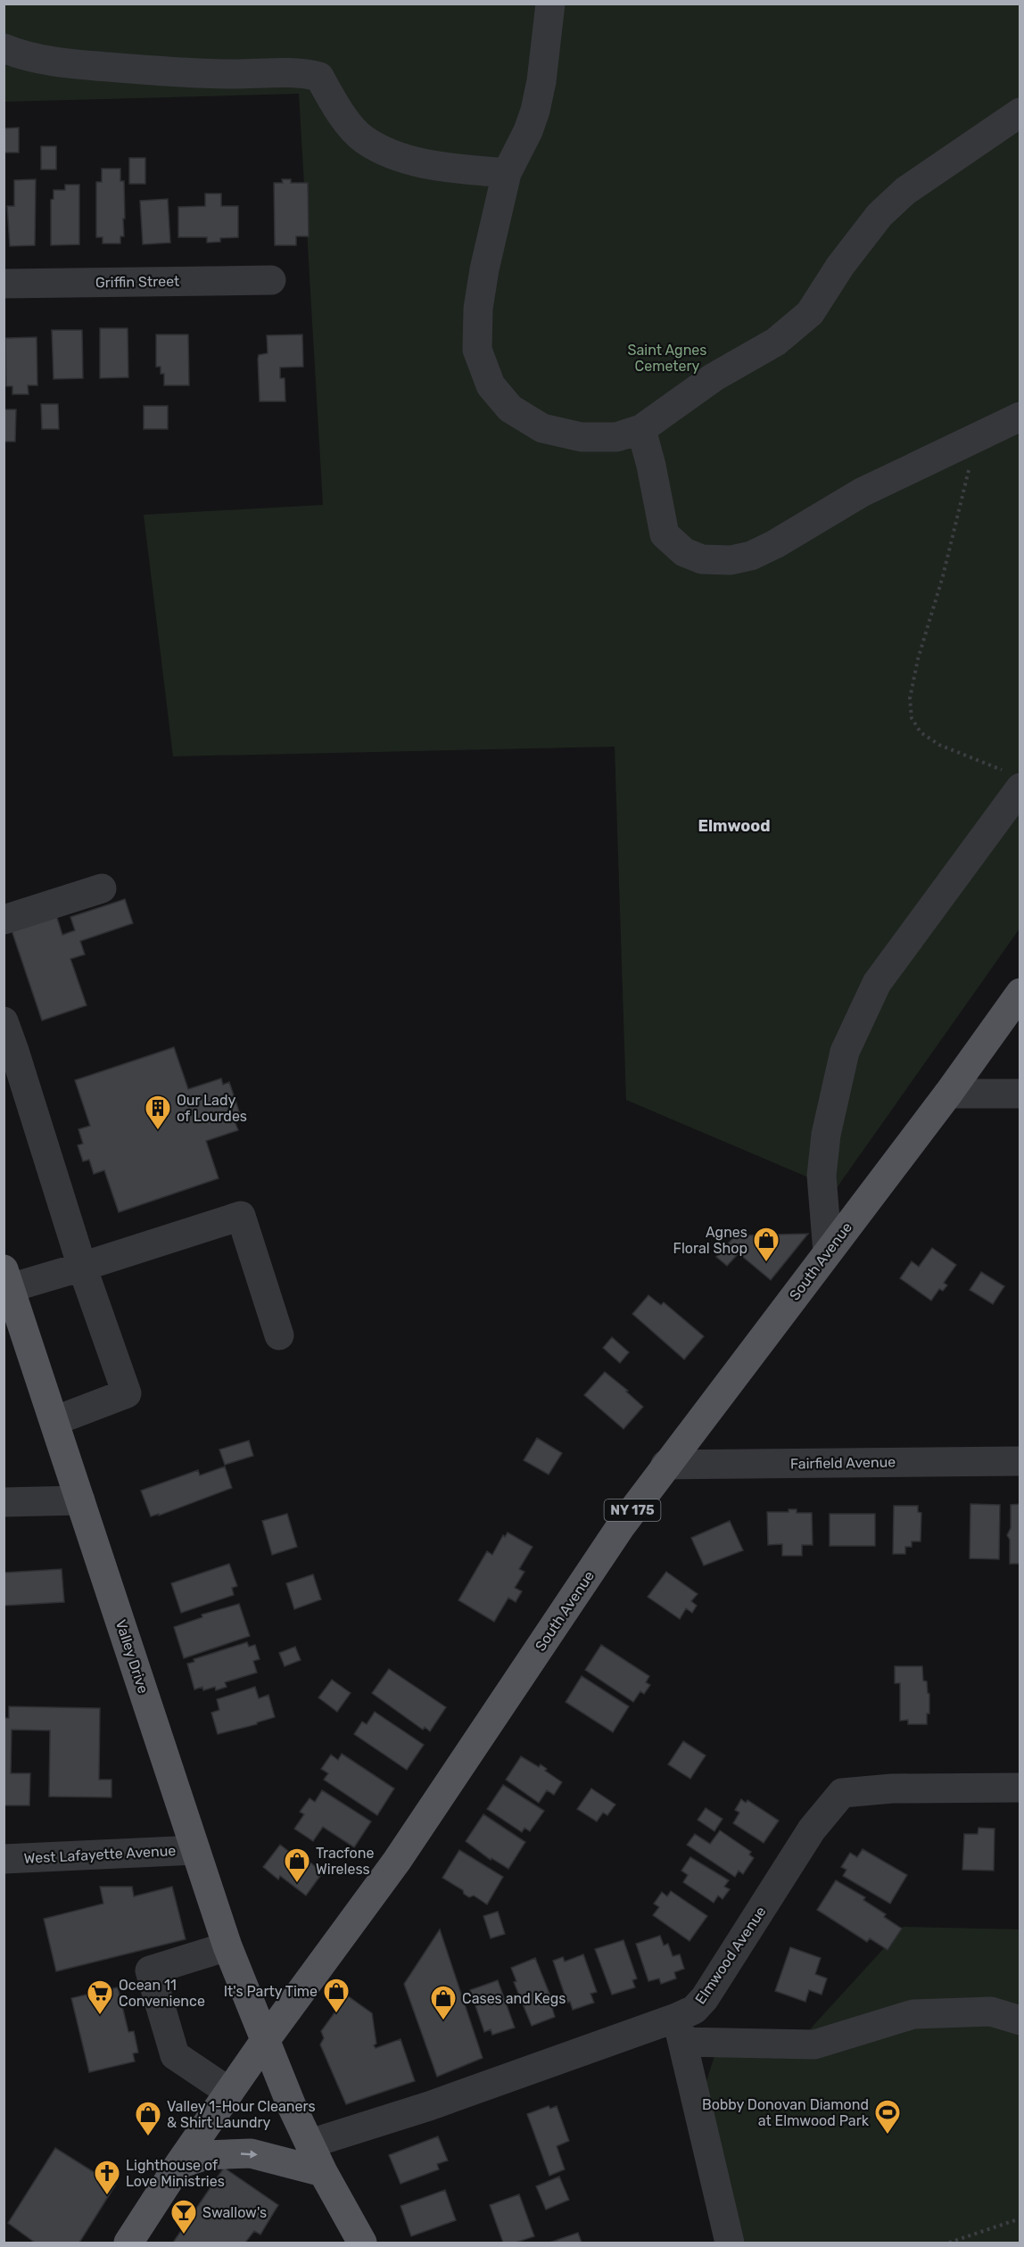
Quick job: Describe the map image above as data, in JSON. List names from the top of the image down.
{
  "streets": {
    "main road": ["South Avenue", "NY 175", "Valley Drive"],
    "street": [
      "Griffin Street",
      "Fairfield Avenue",
      "West Lafayette Avenue",
      "Elmwood Avenue"
    ]
  },
  "crossings": [
    ["South Avenue", "Fairfield Avenue"],
    ["South Avenue", "Valley Drive"],
    ["Valley Drive", "West Lafayette Avenue"],
    ["Valley Drive", "Elmwood Avenue"]
  ],
  "districts": ["Elmwood"],
  "parks": ["Saint Agnes Cemetery"],
  "places": {
    "building": ["Our Lady of Lourdes"],
    "shop": [
      "Agnes Floral Shop",
      "Tracfone Wireless",
      "It's Party Time",
      "Cases and Kegs",
      "Valley 1-Hour Cleaners & Shirt Laundry"
    ],
    "supermarket": ["Ocean 11 Convenience"],
    "sports": ["Bobby Donovan Diamond at Elmwood Park"],
    "church": ["Lighthouse of Love Ministries"],
    "bar": ["Swallow's"]
  }
}
